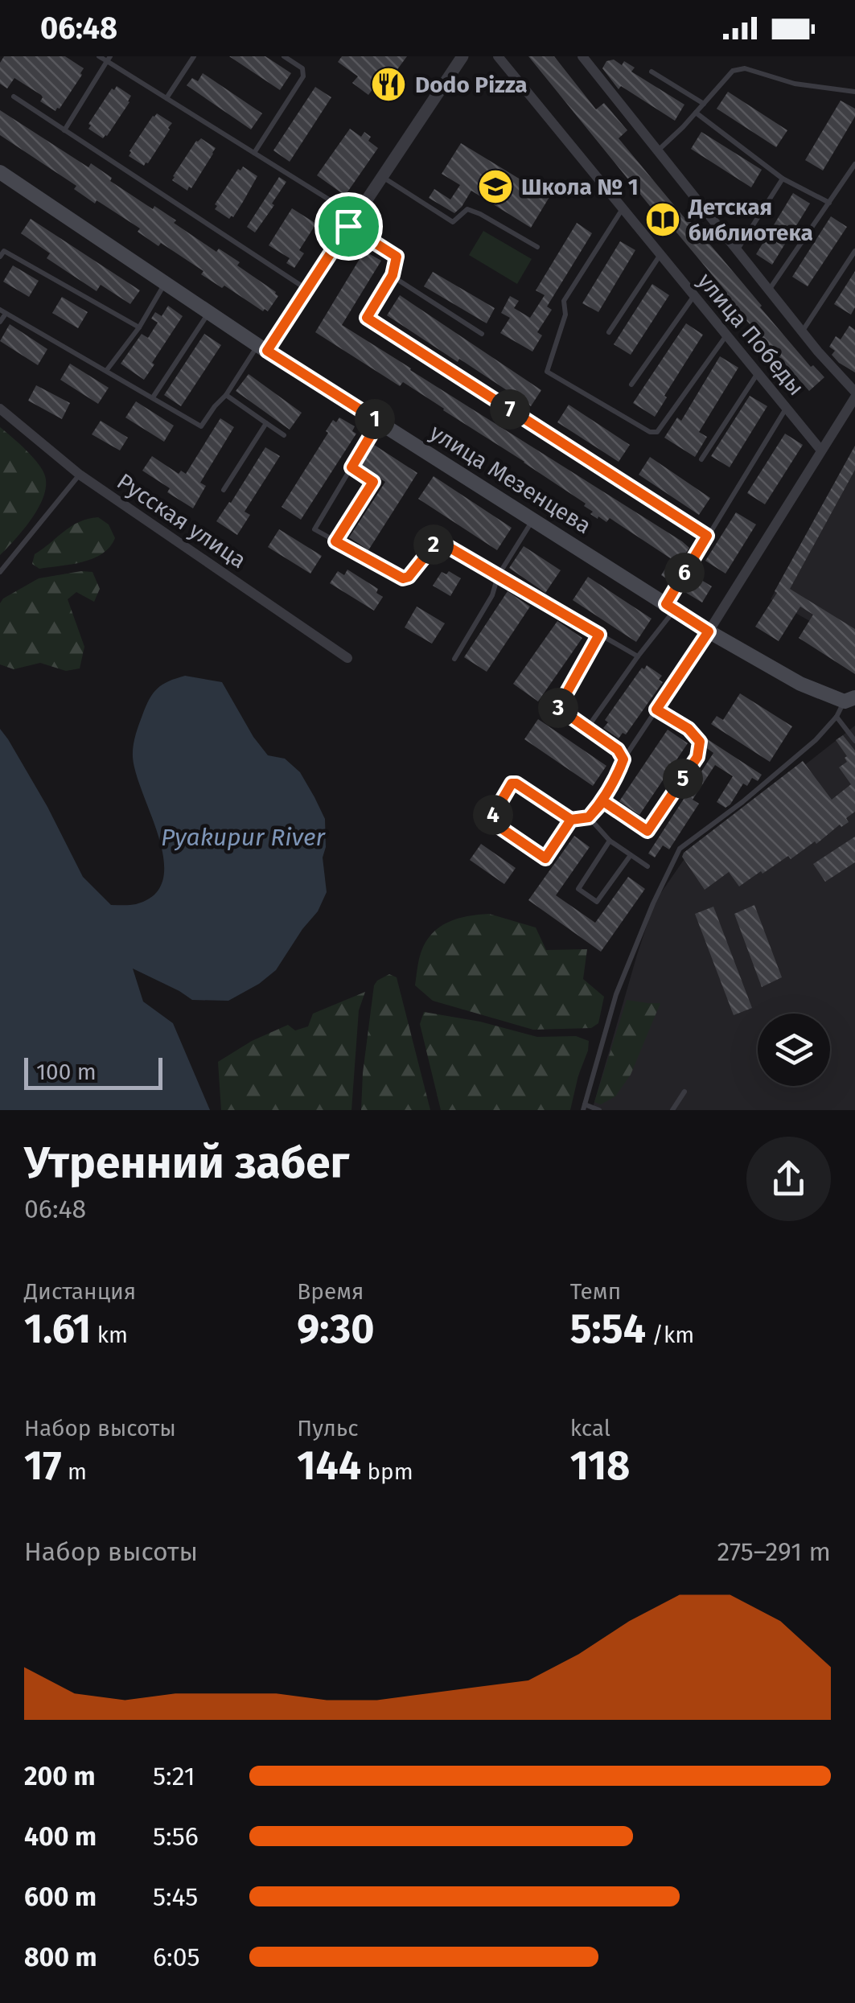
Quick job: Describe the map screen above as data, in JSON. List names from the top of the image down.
{
  "streets": {
    "main road": ["улица Мезенцева"],
    "street": ["улица Победы", "Русская улица"]
  },
  "crossings": [
    ["улица Победы", "улица Мезенцева"]
  ],
  "water": ["Pyakupur River"],
  "places": {
    "restaurant": ["Dodo Pizza"],
    "school or university": ["Школа № 1"],
    "library": ["Детская библиотека"]
  },
  "scale_bar": "100 m",
  "page": {
    "status": "06:48",
    "pins": [
      "7",
      "1",
      "2",
      "6",
      "3",
      "5",
      "4"
    ],
    "scale": "100 m",
    "heading": ["Утренний забег", "06:48"],
    "stats": [
      ["Дистанция", "1.61 km"],
      ["Время", "9:30"],
      ["Темп", "5:54 /km"],
      ["Набор высоты", "17 m"],
      ["Пульс", "144 bpm"],
      ["kcal", "118"]
    ],
    "chart": ["Набор высоты", "275–291 m"],
    "list": [
      {
        "name": "200 m",
        "note": "5:21"
      },
      {
        "name": "400 m",
        "note": "5:56"
      },
      {
        "name": "600 m",
        "note": "5:45"
      },
      {
        "name": "800 m",
        "note": "6:05"
      }
    ]
  }
}
